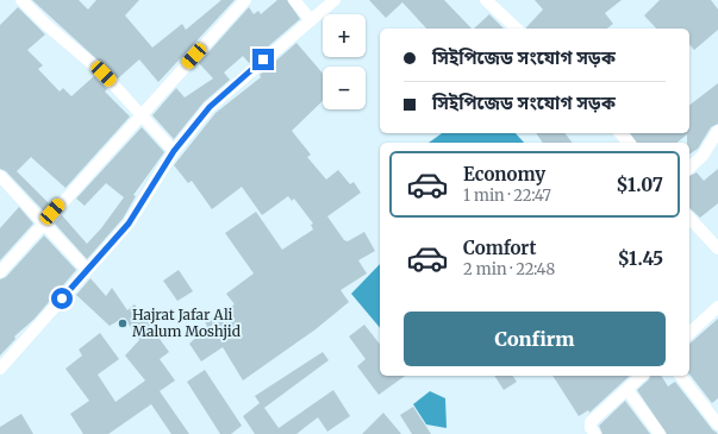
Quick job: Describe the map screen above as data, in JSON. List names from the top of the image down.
{
  "places": ["Hajrat Jafar Ali Malum Moshjid"],
  "page": {
    "map_buttons": ["+", "−"],
    "banner": ["সিইপিজেড সংযোগ সড়ক", "সিইপিজেড সংযোগ সড়ক"],
    "list": [
      {
        "name": "Economy",
        "note": "1 min · 22:47",
        "value": "$1.07"
      },
      {
        "name": "Comfort",
        "note": "2 min · 22:48",
        "value": "$1.45"
      }
    ],
    "buttons": "Confirm"
  }
}
